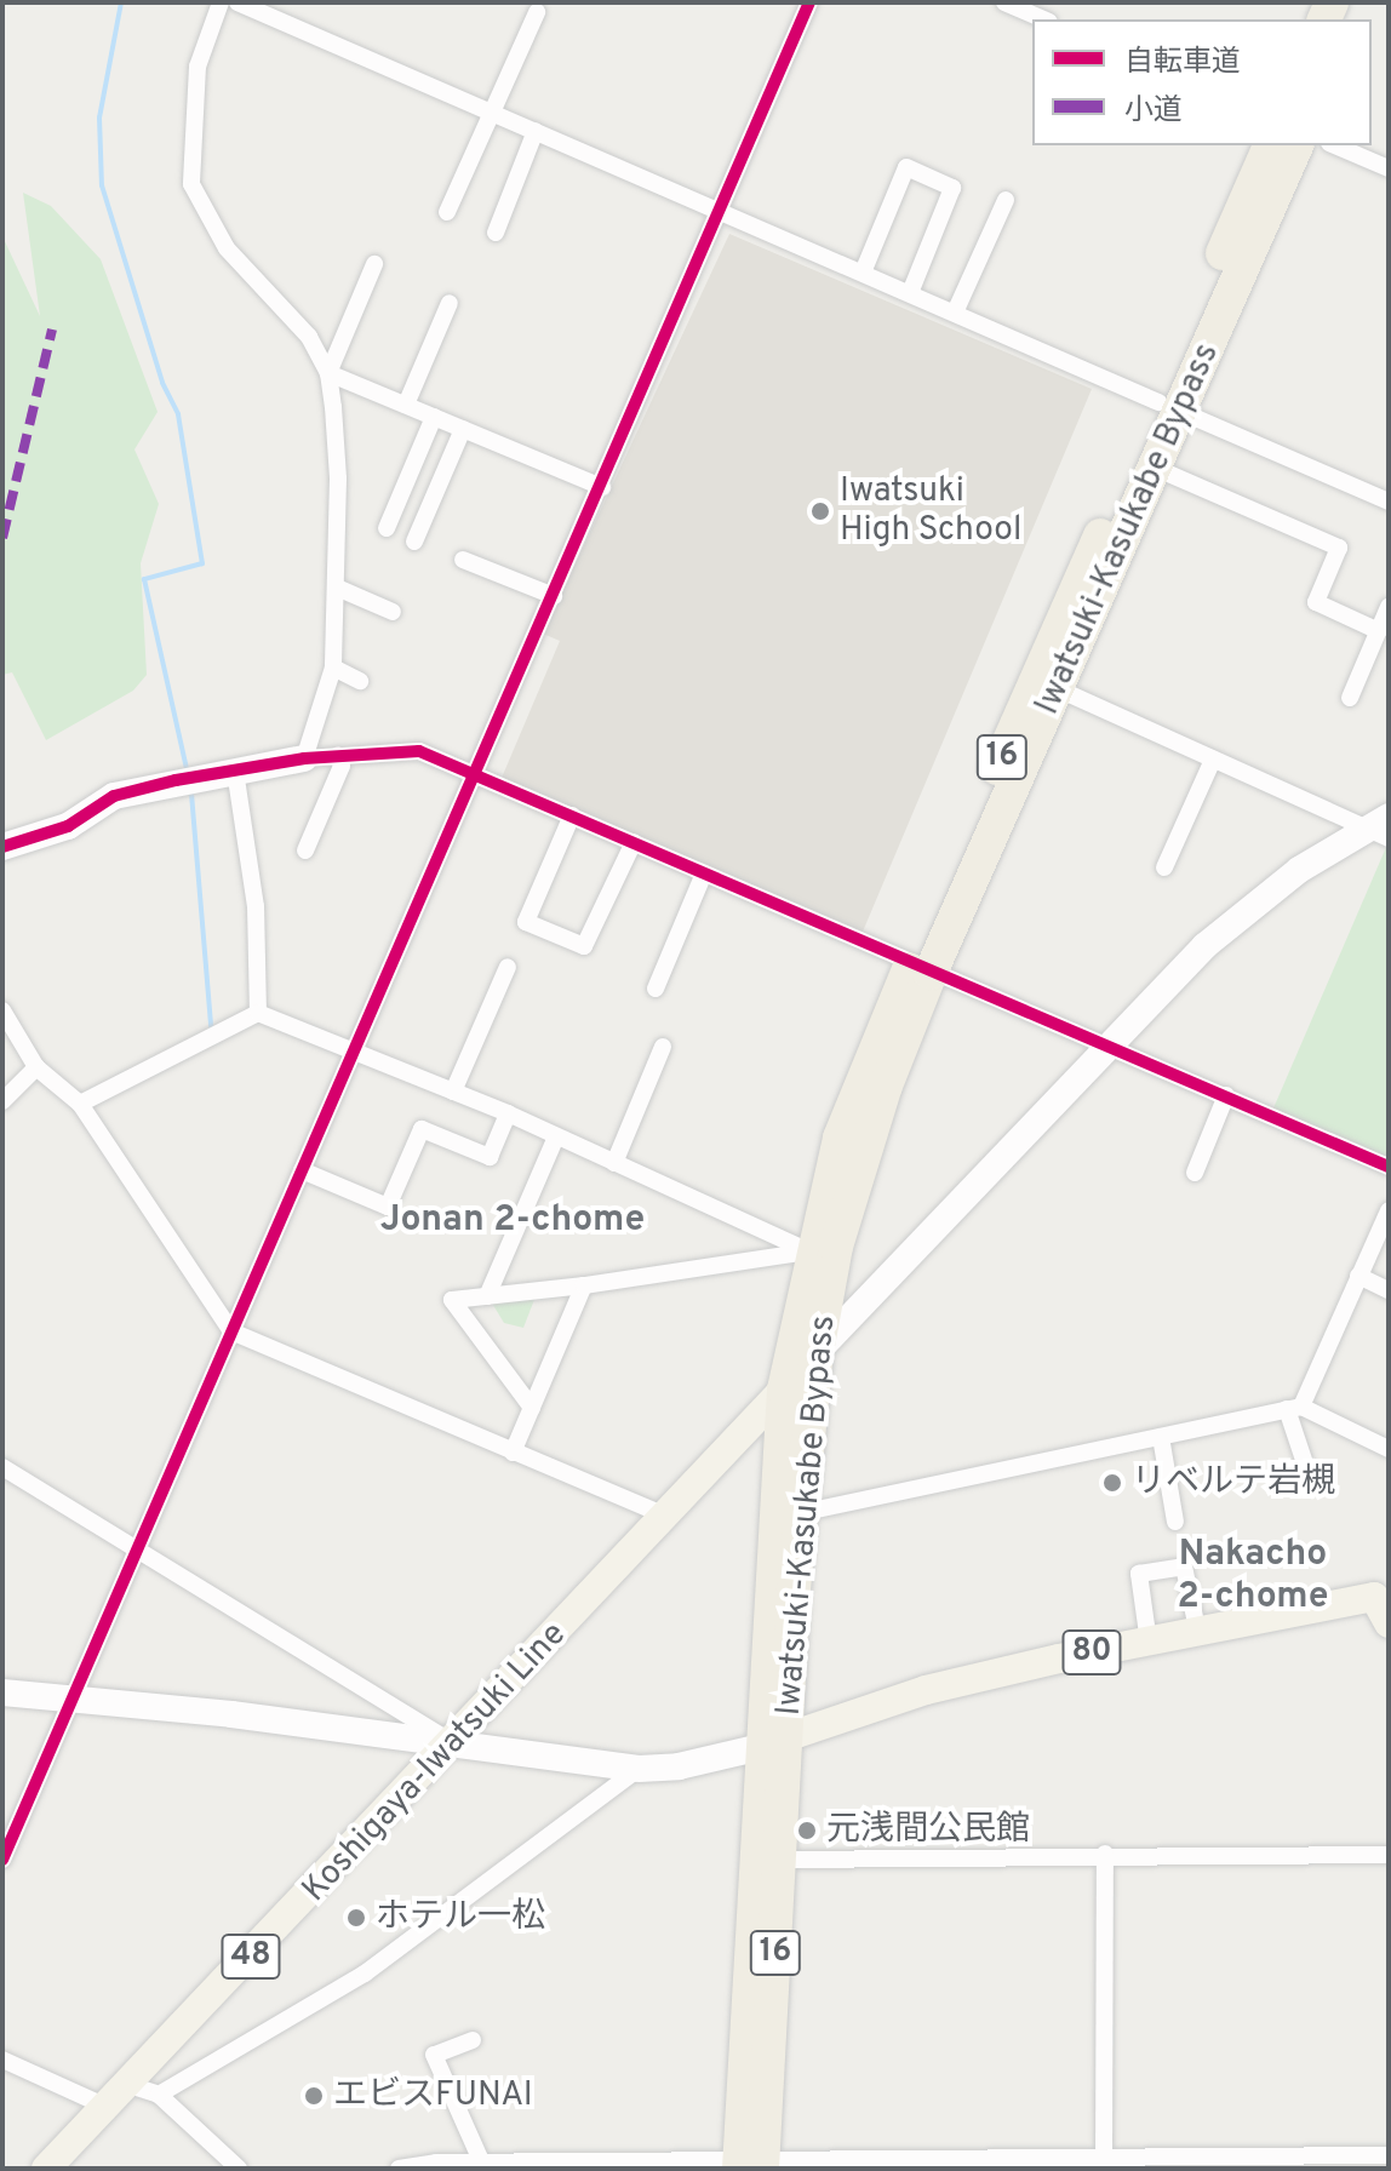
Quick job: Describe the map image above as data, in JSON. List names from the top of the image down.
{
  "streets": {
    "highway": ["Iwatsuki-Kasukabe Bypass", "16"],
    "main road": ["80", "Koshigaya-Iwatsuki Line", "48"]
  },
  "crossings": [
    ["Iwatsuki-Kasukabe Bypass", "80"],
    ["Iwatsuki-Kasukabe Bypass", "Koshigaya-Iwatsuki Line"]
  ],
  "districts": ["Jonan 2-chome", "Nakacho 2-chome"],
  "places": [
    "Iwatsuki High School",
    "リベルテ岩槻",
    "元浅間公民館",
    "ホテル一松",
    "エビスFUNAI"
  ],
  "legend": ["自転車道", "小道"]
}
